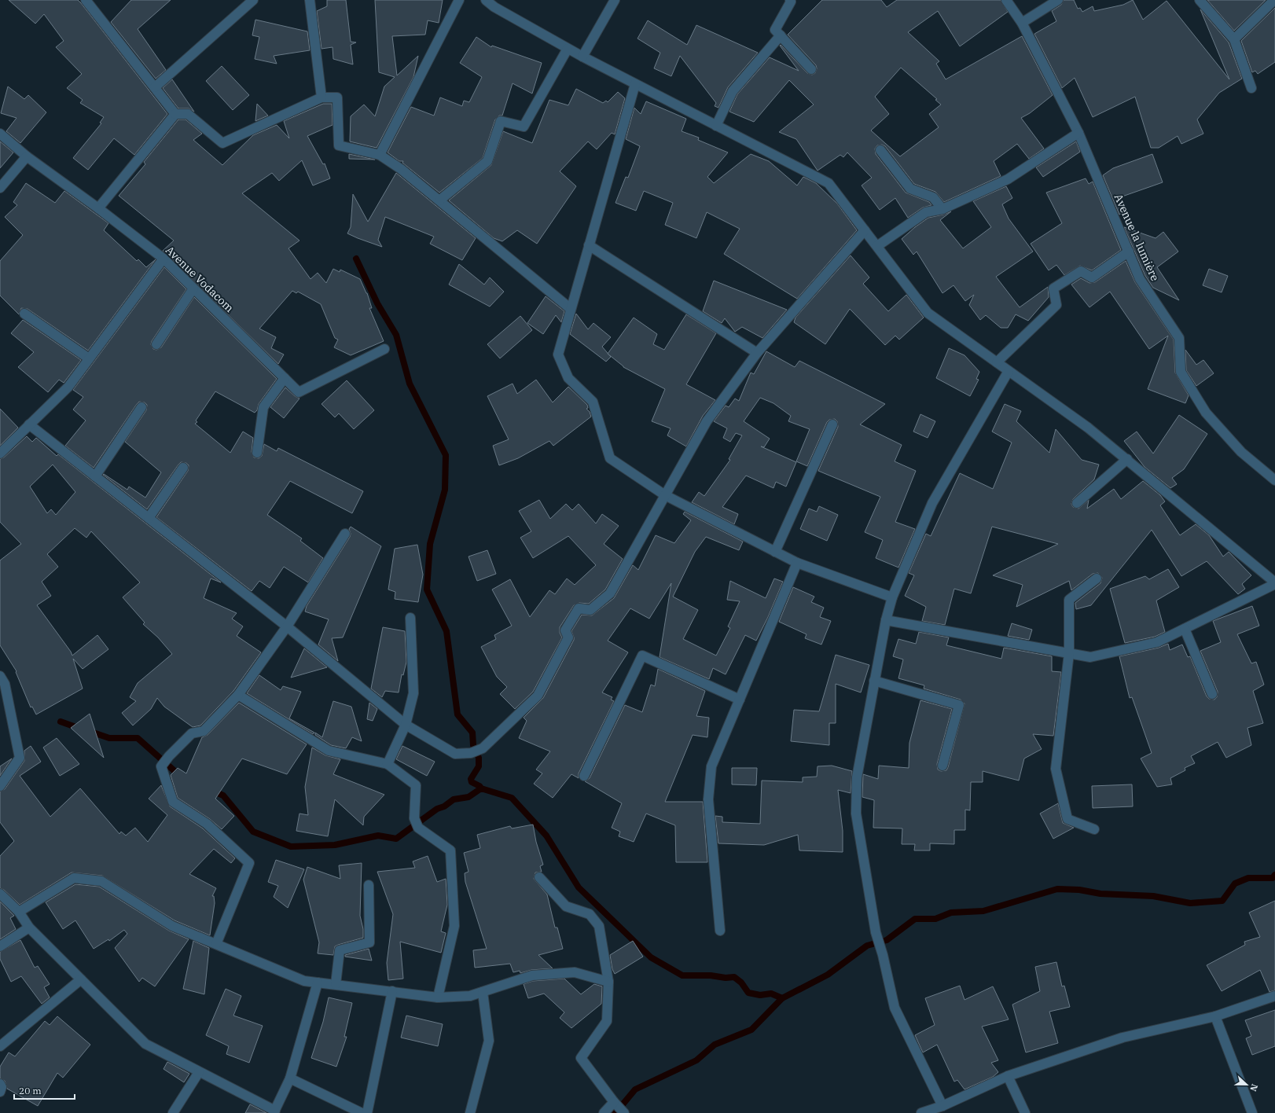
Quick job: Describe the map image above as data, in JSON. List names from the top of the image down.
{
  "streets": {
    "street": ["Avenue la lumière", "Avenue Vodacom"]
  },
  "scale_bar": "20 m",
  "north": "right"
}
